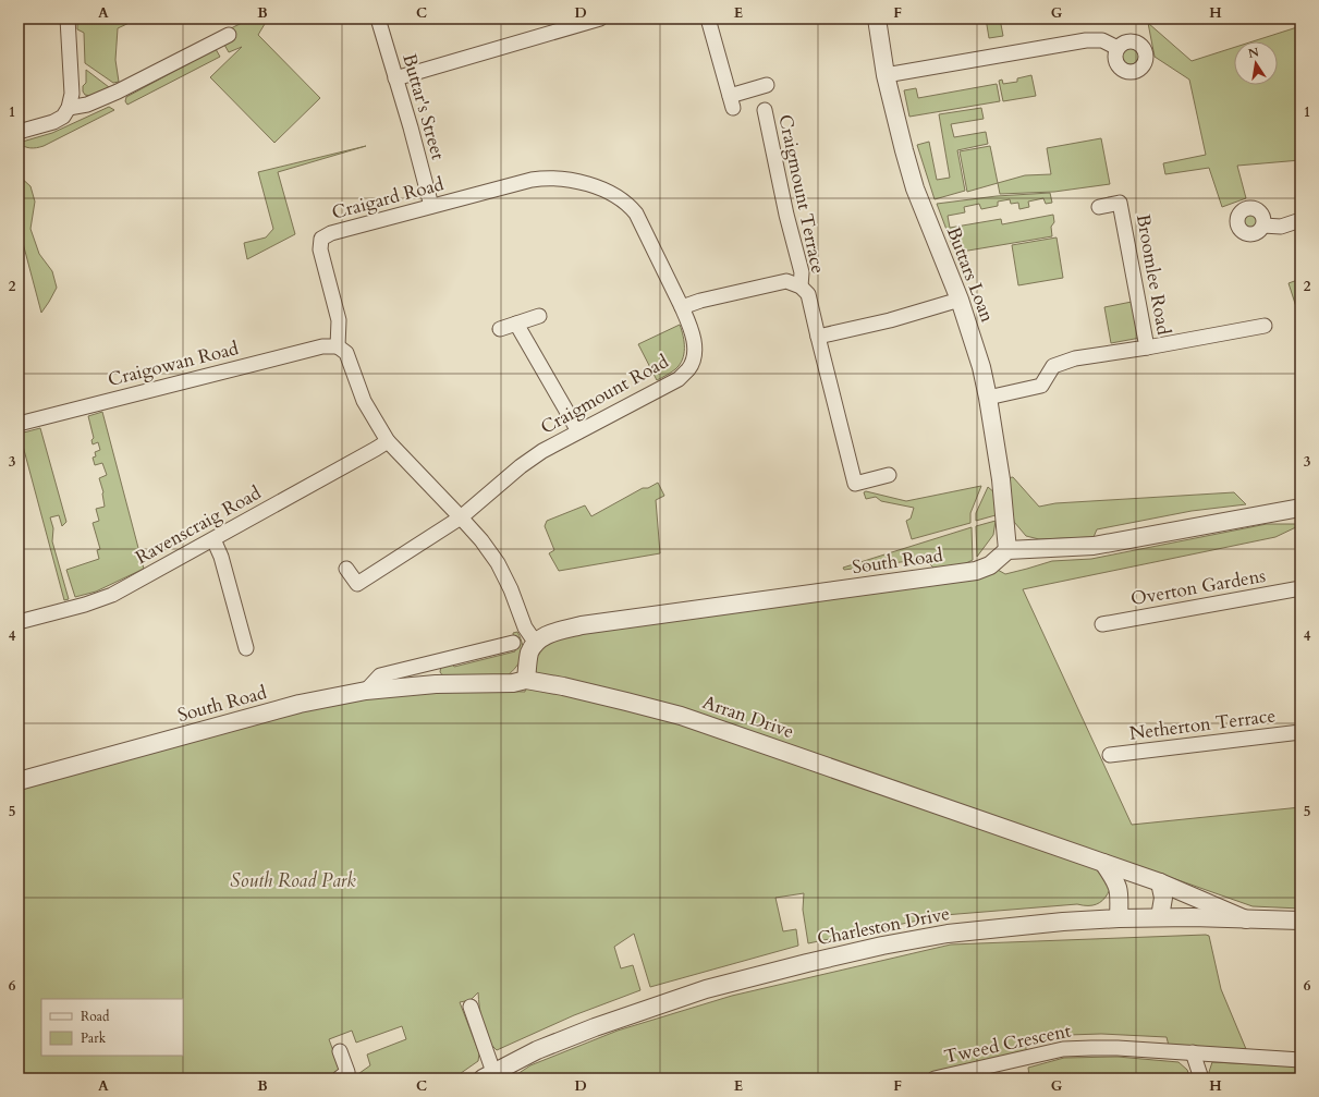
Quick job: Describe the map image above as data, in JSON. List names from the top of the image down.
{
  "streets": {
    "street": [
      "Buttar's Street",
      "Craigmount Terrace",
      "Craigard Road",
      "Buttars Loan",
      "Broomlee Road",
      "Craigowan Road",
      "Craigmount Road",
      "Ravenscraig Road",
      "South Road",
      "Overton Gardens",
      "Arran Drive",
      "Netherton Terrace",
      "Charleston Drive",
      "Tweed Crescent"
    ]
  },
  "crossings": [
    ["Buttar's Street", "Craigard Road"],
    ["Craigard Road", "Craigowan Road"],
    ["Craigard Road", "Craigmount Road"],
    ["Buttars Loan", "Broomlee Road"],
    ["Buttars Loan", "South Road"],
    ["South Road", "Arran Drive"],
    ["Arran Drive", "Charleston Drive"]
  ],
  "parks": ["South Road Park"],
  "legend": ["Road", "Park"],
  "north": "top",
  "grid": {
    "columns": [
      "A",
      "B",
      "C",
      "D",
      "E",
      "F",
      "G",
      "H"
    ],
    "rows": [
      "1",
      "2",
      "3",
      "4",
      "5",
      "6"
    ]
  }
}
